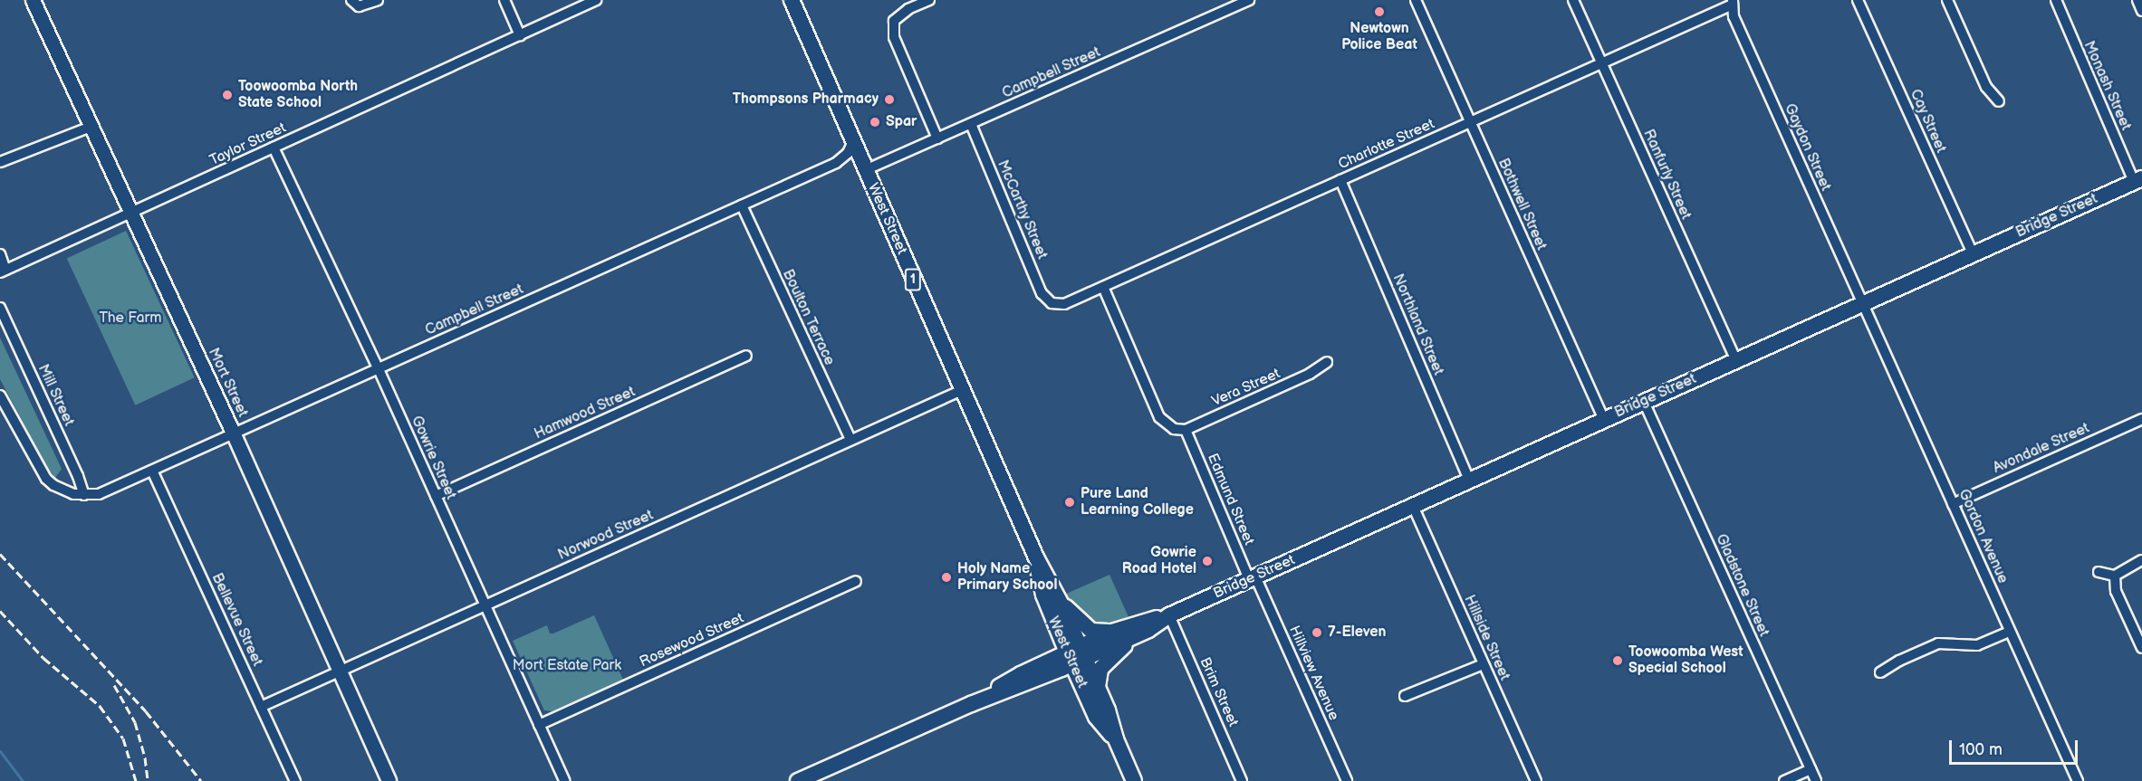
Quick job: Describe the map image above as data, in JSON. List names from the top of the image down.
{
  "streets": {
    "main road": ["Bridge Street", "West Street", "1"],
    "street": [
      "Campbell Street",
      "Monash Street",
      "Cay Street",
      "Taylor Street",
      "Charlotte Street",
      "Gaydon Street",
      "Ranfurly Street",
      "Bothwell Street",
      "McCarthy Street",
      "Boulton Terrace",
      "Northland Street",
      "Mort Street",
      "Vera Street",
      "Mill Street",
      "Hamwood Street",
      "Avondale Street",
      "Gowrie Street",
      "Edmund Street",
      "Norwood Street",
      "Gordon Avenue",
      "Gladstone Street",
      "Bellevue Street",
      "Hillside Street",
      "Rosewood Street",
      "Hillview Avenue",
      "Brim Street"
    ]
  },
  "crossings": [
    ["Campbell Street", "McCarthy Street"],
    ["Campbell Street", "West Street"],
    ["Campbell Street", "Boulton Terrace"],
    ["Campbell Street", "Mort Street"],
    ["Campbell Street", "Mill Street"],
    ["Campbell Street", "Gowrie Street"],
    ["Campbell Street", "Bellevue Street"],
    ["Monash Street", "Bridge Street"],
    ["Cay Street", "Bridge Street"],
    ["Taylor Street", "Mort Street"],
    ["Taylor Street", "Gowrie Street"],
    ["Charlotte Street", "Gaydon Street"],
    ["Charlotte Street", "Ranfurly Street"],
    ["Charlotte Street", "Bothwell Street"],
    ["Charlotte Street", "McCarthy Street"],
    ["Charlotte Street", "Northland Street"],
    ["Charlotte Street", "Vera Street"],
    ["Gaydon Street", "Bridge Street"],
    ["Gaydon Street", "Gordon Avenue"],
    ["Ranfurly Street", "Bridge Street"],
    ["Bothwell Street", "Bridge Street"],
    ["Bridge Street", "West Street"],
    ["Bridge Street", "Northland Street"],
    ["Bridge Street", "Edmund Street"],
    ["Bridge Street", "Gordon Avenue"],
    ["Bridge Street", "Gladstone Street"],
    ["Bridge Street", "Hillside Street"],
    ["Bridge Street", "Hillview Avenue"],
    ["Bridge Street", "Brim Street"],
    ["West Street", "Norwood Street"],
    ["Boulton Terrace", "Norwood Street"],
    ["Mort Street", "Norwood Street"],
    ["Vera Street", "Edmund Street"],
    ["Hamwood Street", "Gowrie Street"],
    ["Avondale Street", "Gordon Avenue"],
    ["Gowrie Street", "Norwood Street"],
    ["Gowrie Street", "Rosewood Street"],
    ["Edmund Street", "Hillview Avenue"],
    ["Norwood Street", "Bellevue Street"]
  ],
  "parks": ["The Farm", "Mort Estate Park"],
  "places": [
    "Newtown Police Beat",
    "Toowoomba North State School",
    "Thompsons Pharmacy",
    "Spar",
    "Pure Land Learning College",
    "Gowrie Road Hotel",
    "Holy Name Primary School",
    "7-Eleven",
    "Toowoomba West Special School"
  ],
  "scale_bar": "100 m"
}
